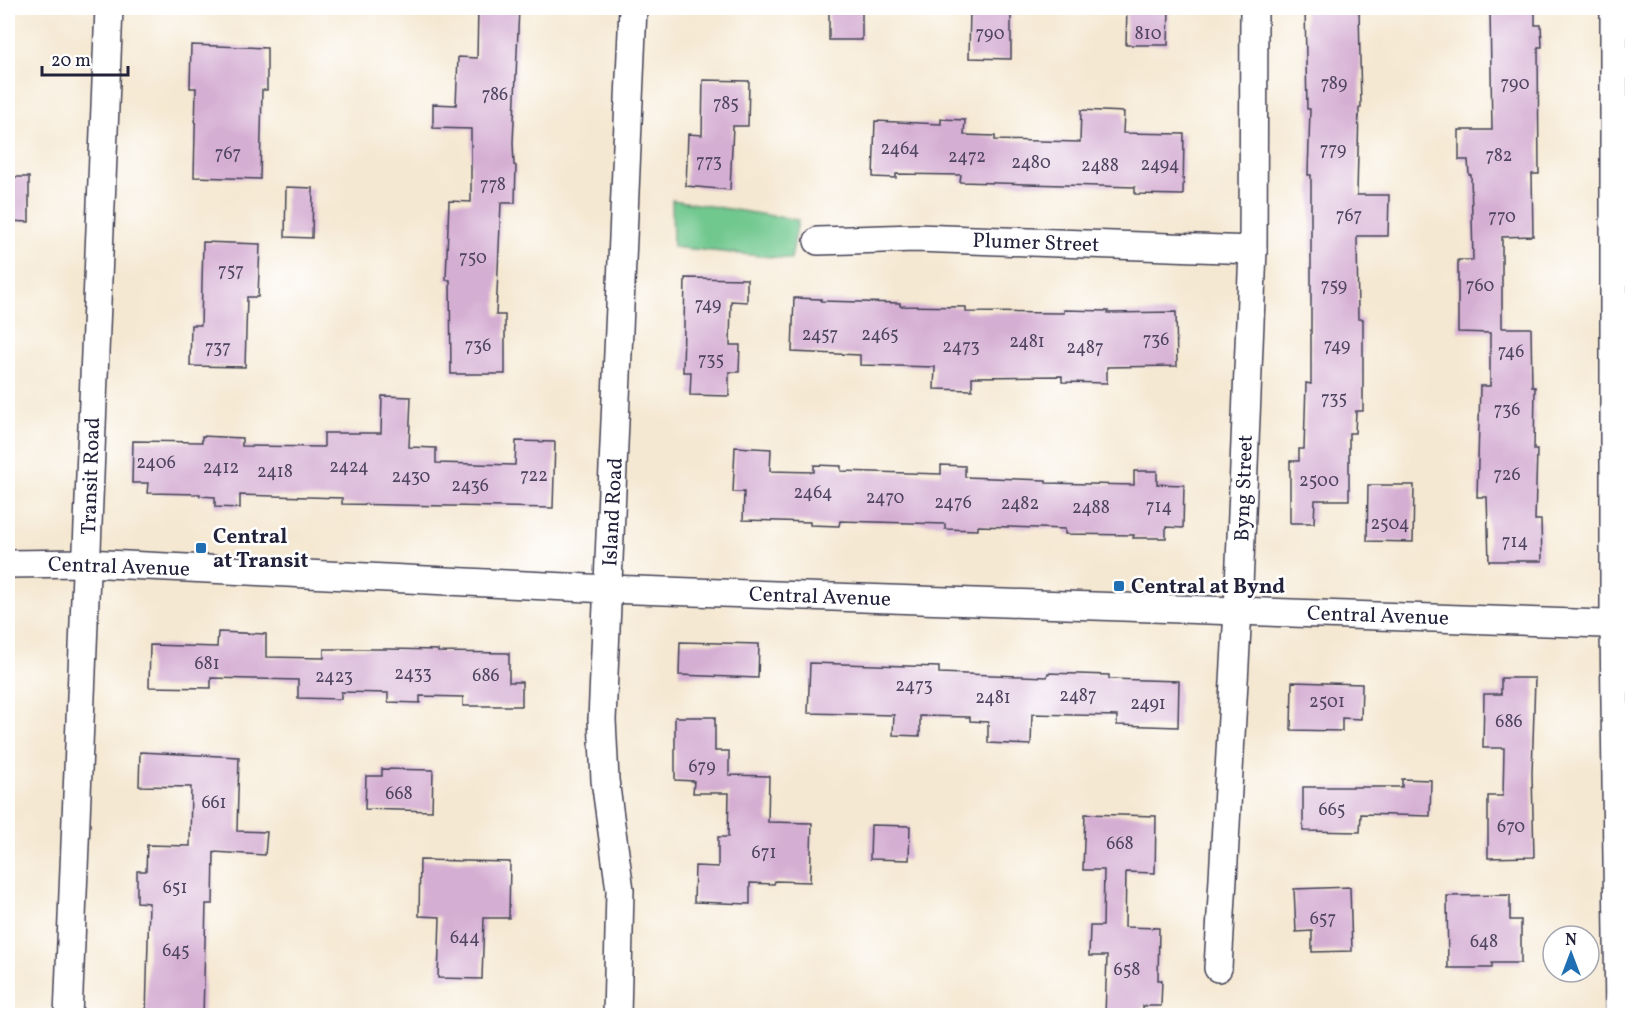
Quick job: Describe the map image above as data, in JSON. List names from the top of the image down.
{
  "streets": {
    "street": [
      "Plumer Street",
      "Transit Road",
      "Byng Street",
      "Island Road",
      "Central Avenue"
    ]
  },
  "crossings": [
    ["Plumer Street", "Byng Street"],
    ["Transit Road", "Central Avenue"],
    ["Byng Street", "Central Avenue"],
    ["Island Road", "Central Avenue"]
  ],
  "places": {
    "transit": ["Central at Transit", "Central at Bynd"]
  },
  "house_numbers": [
    "790",
    "810",
    "789",
    "790",
    "786",
    "785",
    "2464",
    "779",
    "767",
    "782",
    "2472",
    "773",
    "2480",
    "2494",
    "2488",
    "778",
    "767",
    "770",
    "750",
    "757",
    "759",
    "760",
    "749",
    "2457",
    "2465",
    "736",
    "2481",
    "736",
    "749",
    "2473",
    "737",
    "2487",
    "746",
    "735",
    "735",
    "736",
    "2406",
    "2424",
    "2412",
    "2418",
    "726",
    "722",
    "2430",
    "2500",
    "2436",
    "2464",
    "2470",
    "2476",
    "2482",
    "714",
    "2488",
    "2504",
    "714",
    "681",
    "2433",
    "686",
    "2423",
    "2473",
    "2487",
    "2481",
    "2501",
    "2491",
    "686",
    "679",
    "668",
    "661",
    "665",
    "670",
    "668",
    "671",
    "651",
    "657",
    "644",
    "648",
    "645",
    "658"
  ],
  "scale_bar": "20 m",
  "north": "top"
}
